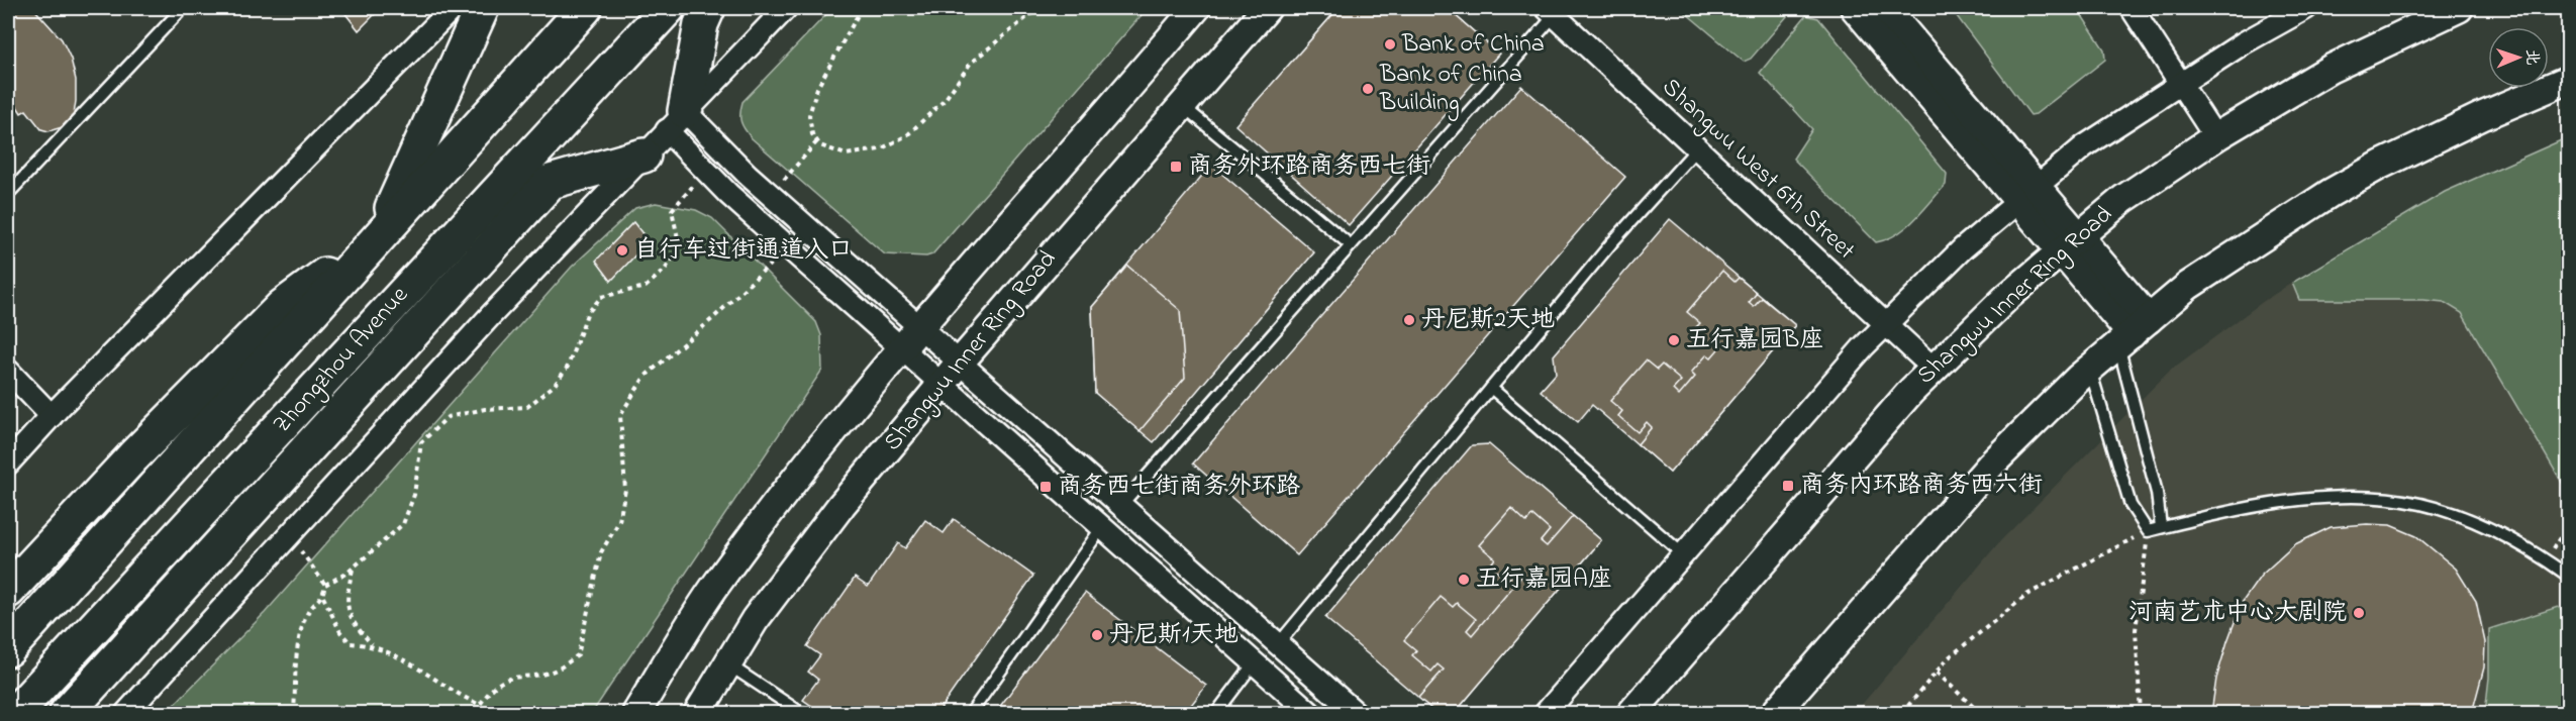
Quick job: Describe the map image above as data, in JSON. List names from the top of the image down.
{
  "streets": {
    "highway": ["Zhongzhou Avenue"],
    "street": ["Shangwu West 6th Street", "Shangwu Inner Ring Road"]
  },
  "crossings": [
    ["Shangwu West 6th Street", "Shangwu Inner Ring Road"]
  ],
  "places": {
    "other": [
      "Bank of China",
      "Bank of China Building",
      "自行车过街通道入口",
      "丹尼斯2天地",
      "五行嘉园B座",
      "五行嘉园A座",
      "河南艺术中心大剧院",
      "丹尼斯1天地"
    ],
    "transit": ["商务外环路商务西七街", "商务内环路商务西六街", "商务西七街商务外环路"]
  },
  "north": "right"
}
